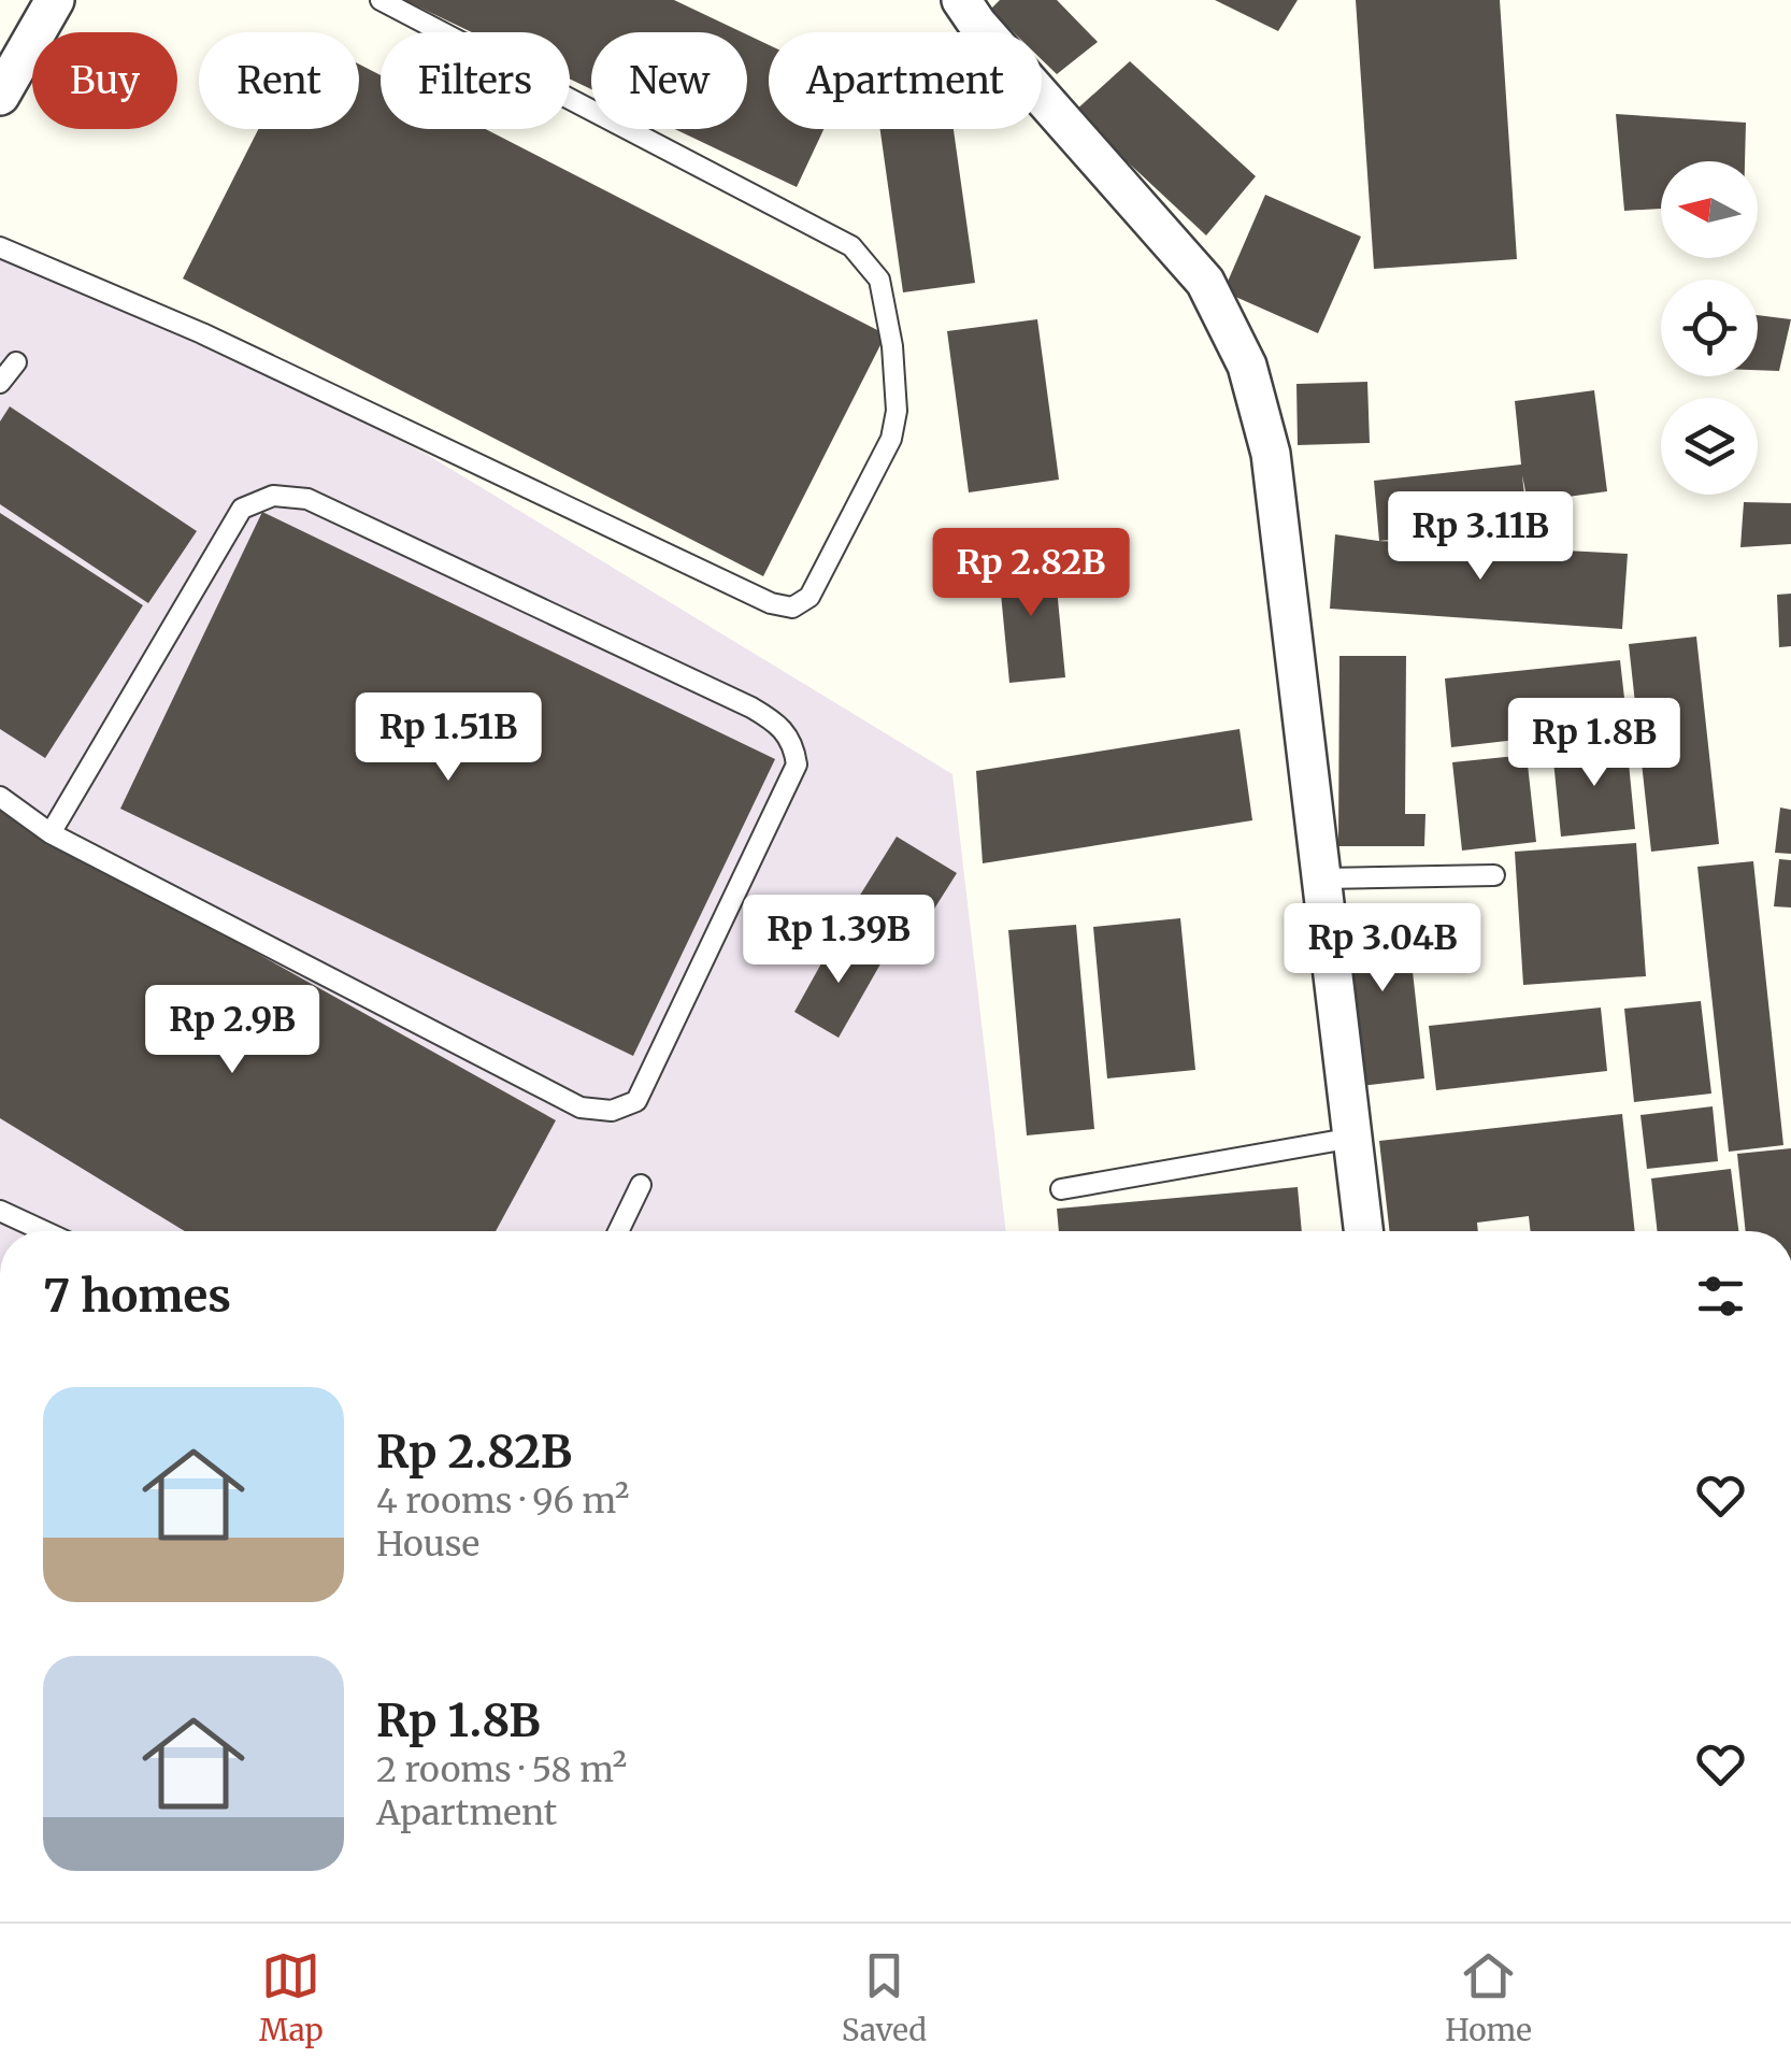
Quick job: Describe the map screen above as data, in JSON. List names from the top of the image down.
{
  "north": "left",
  "page": {
    "chip": [
      "Buy",
      "Rent",
      "Filters",
      "New",
      "Apartment"
    ],
    "price": [
      "Rp 3.11B",
      "Rp 2.82B",
      "Rp 1.51B",
      "Rp 1.8B",
      "Rp 1.39B",
      "Rp 3.04B",
      "Rp 2.9B"
    ],
    "heading": "7 homes",
    "list": [
      {
        "name": "Rp 2.82B",
        "note": "4 rooms · 96 m² · House"
      },
      {
        "name": "Rp 1.8B",
        "note": "2 rooms · 58 m² · Apartment"
      }
    ],
    "tabs": ["Map", "Saved", "Home"]
  }
}
